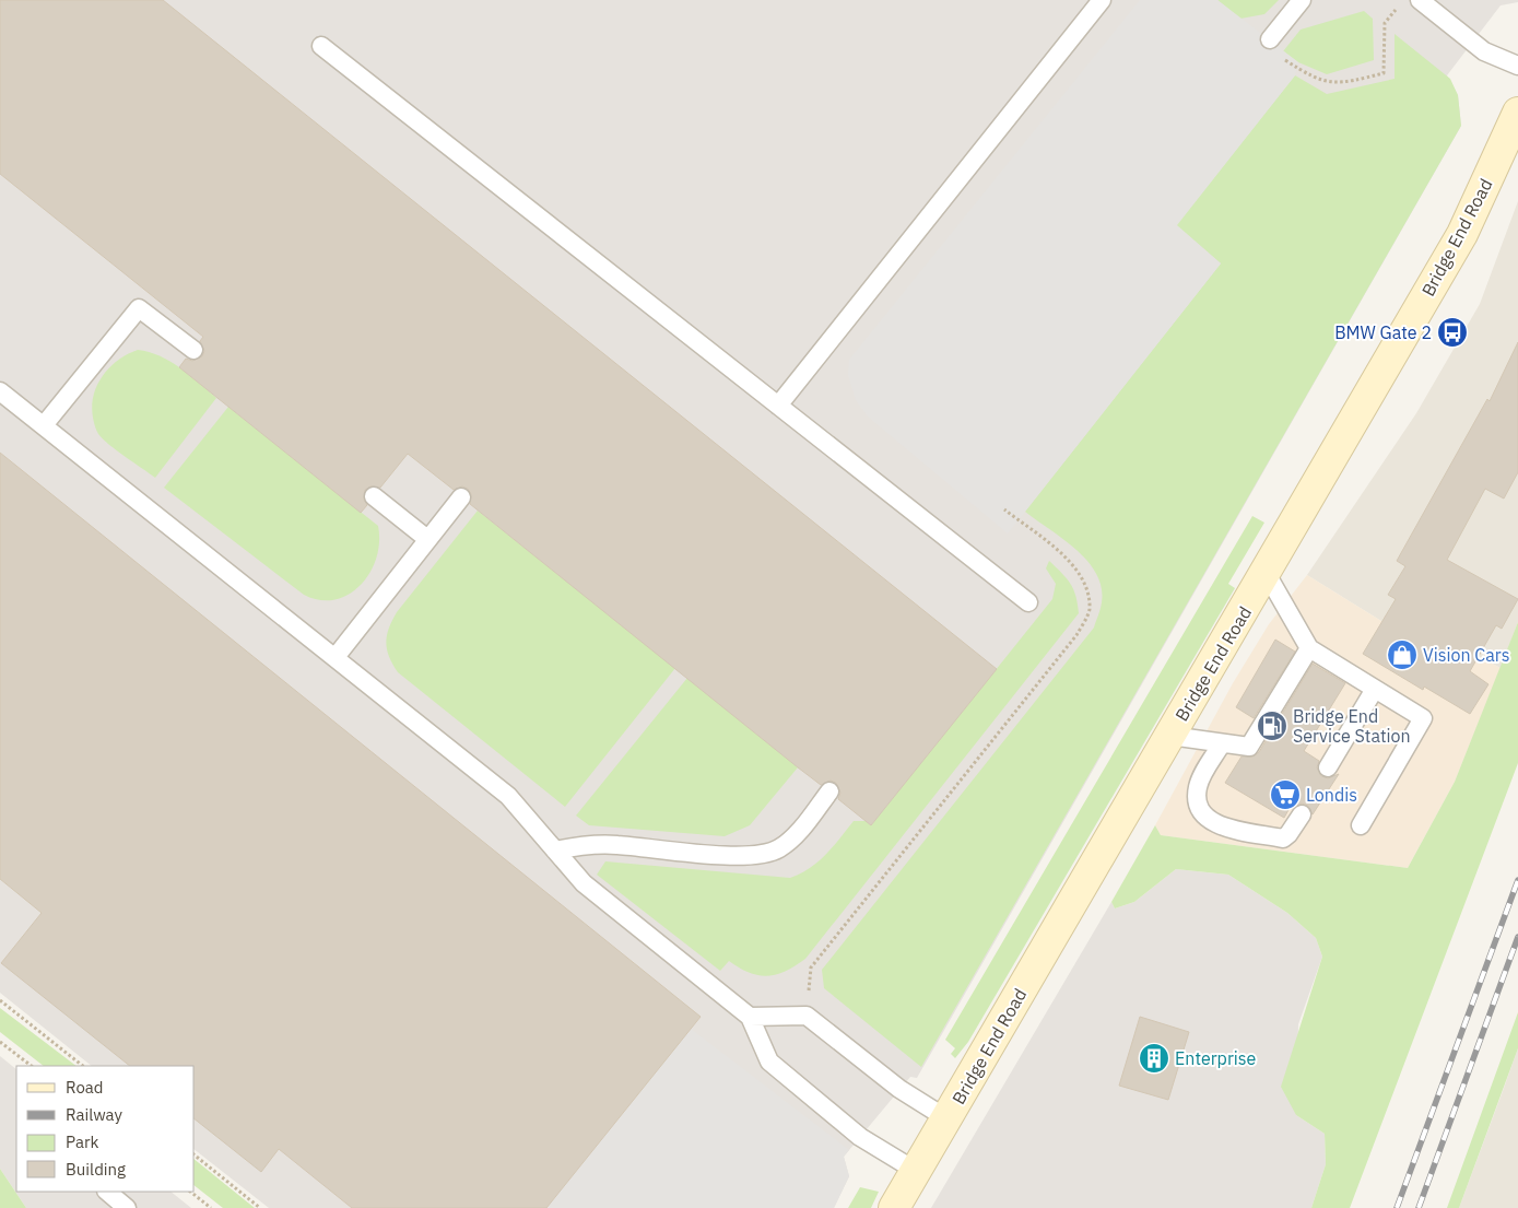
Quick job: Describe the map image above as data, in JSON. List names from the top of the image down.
{
  "streets": {
    "main road": ["Bridge End Road"]
  },
  "places": {
    "bus stop": ["BMW Gate 2"],
    "shop": ["Vision Cars"],
    "fuel station": ["Bridge End Service Station"],
    "supermarket": ["Londis"],
    "building": ["Enterprise"]
  },
  "legend": [
    "Road",
    "Railway",
    "Park",
    "Building"
  ]
}
